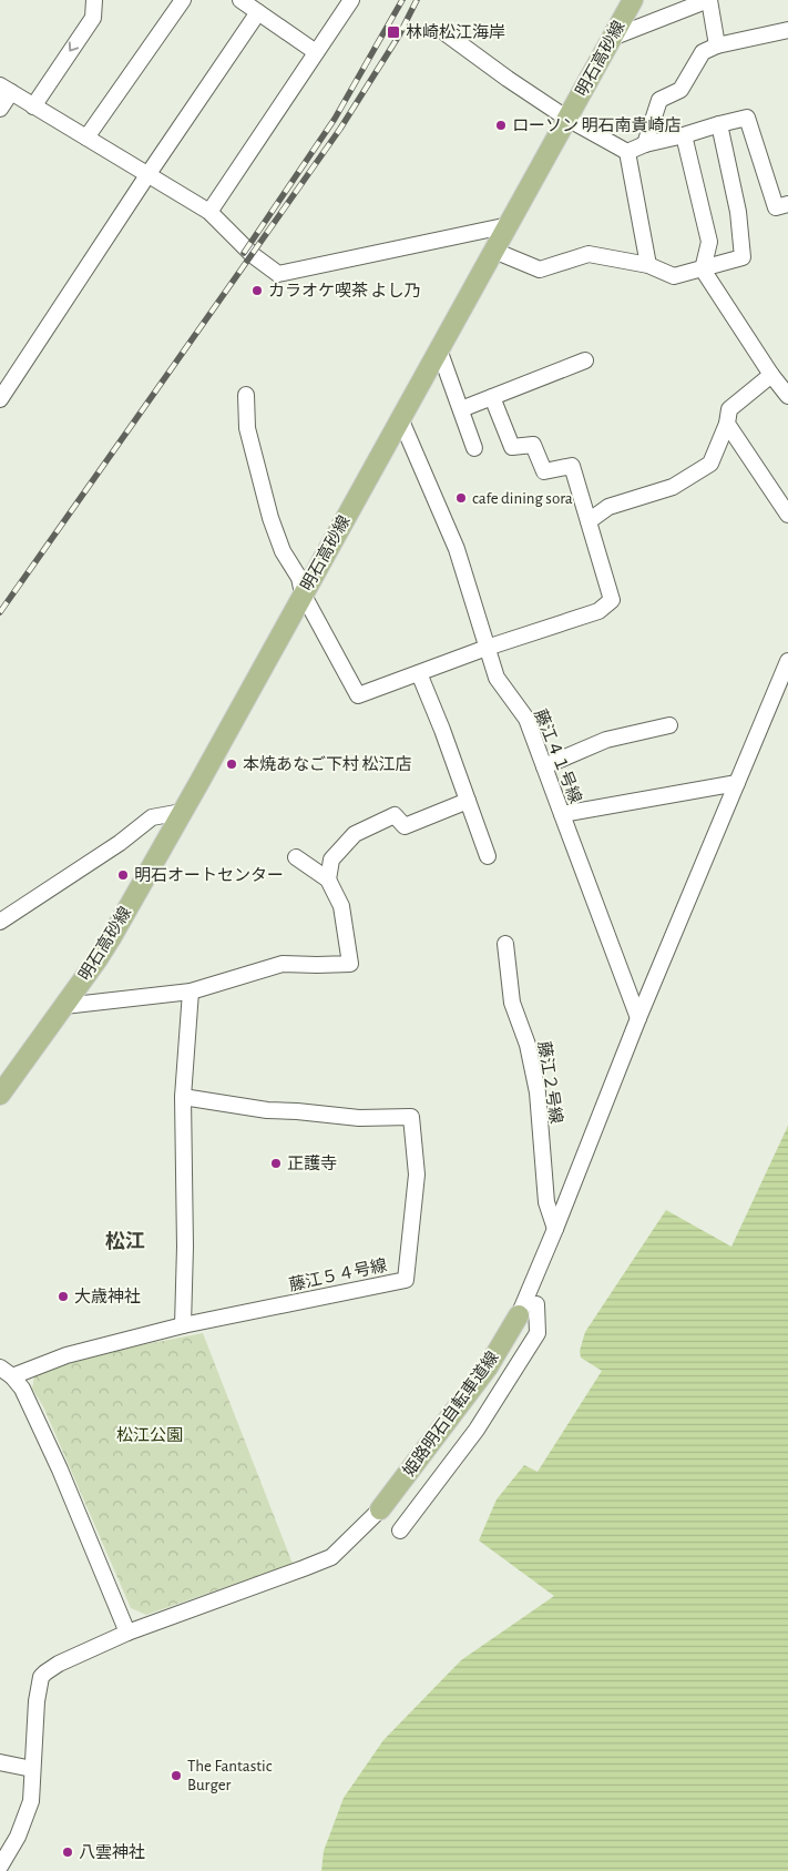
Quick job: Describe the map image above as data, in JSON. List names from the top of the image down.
{
  "streets": {
    "main road": ["明石高砂線", "姫路明石自転車道線"],
    "street": ["藤江４１号線", "藤江２号線", "藤江５４号線"]
  },
  "crossings": [
    ["明石高砂線", "藤江４１号線"]
  ],
  "districts": ["松江"],
  "parks": ["松江公園"],
  "places": {
    "transit": ["林崎松江海岸"],
    "other": [
      "ローソン 明石南貴崎店",
      "カラオケ喫茶 よし乃",
      "cafe dining sora",
      "本焼あなご下村 松江店",
      "明石オートセンター",
      "正護寺",
      "大歳神社",
      "The Fantastic Burger",
      "八雲神社"
    ]
  }
}
